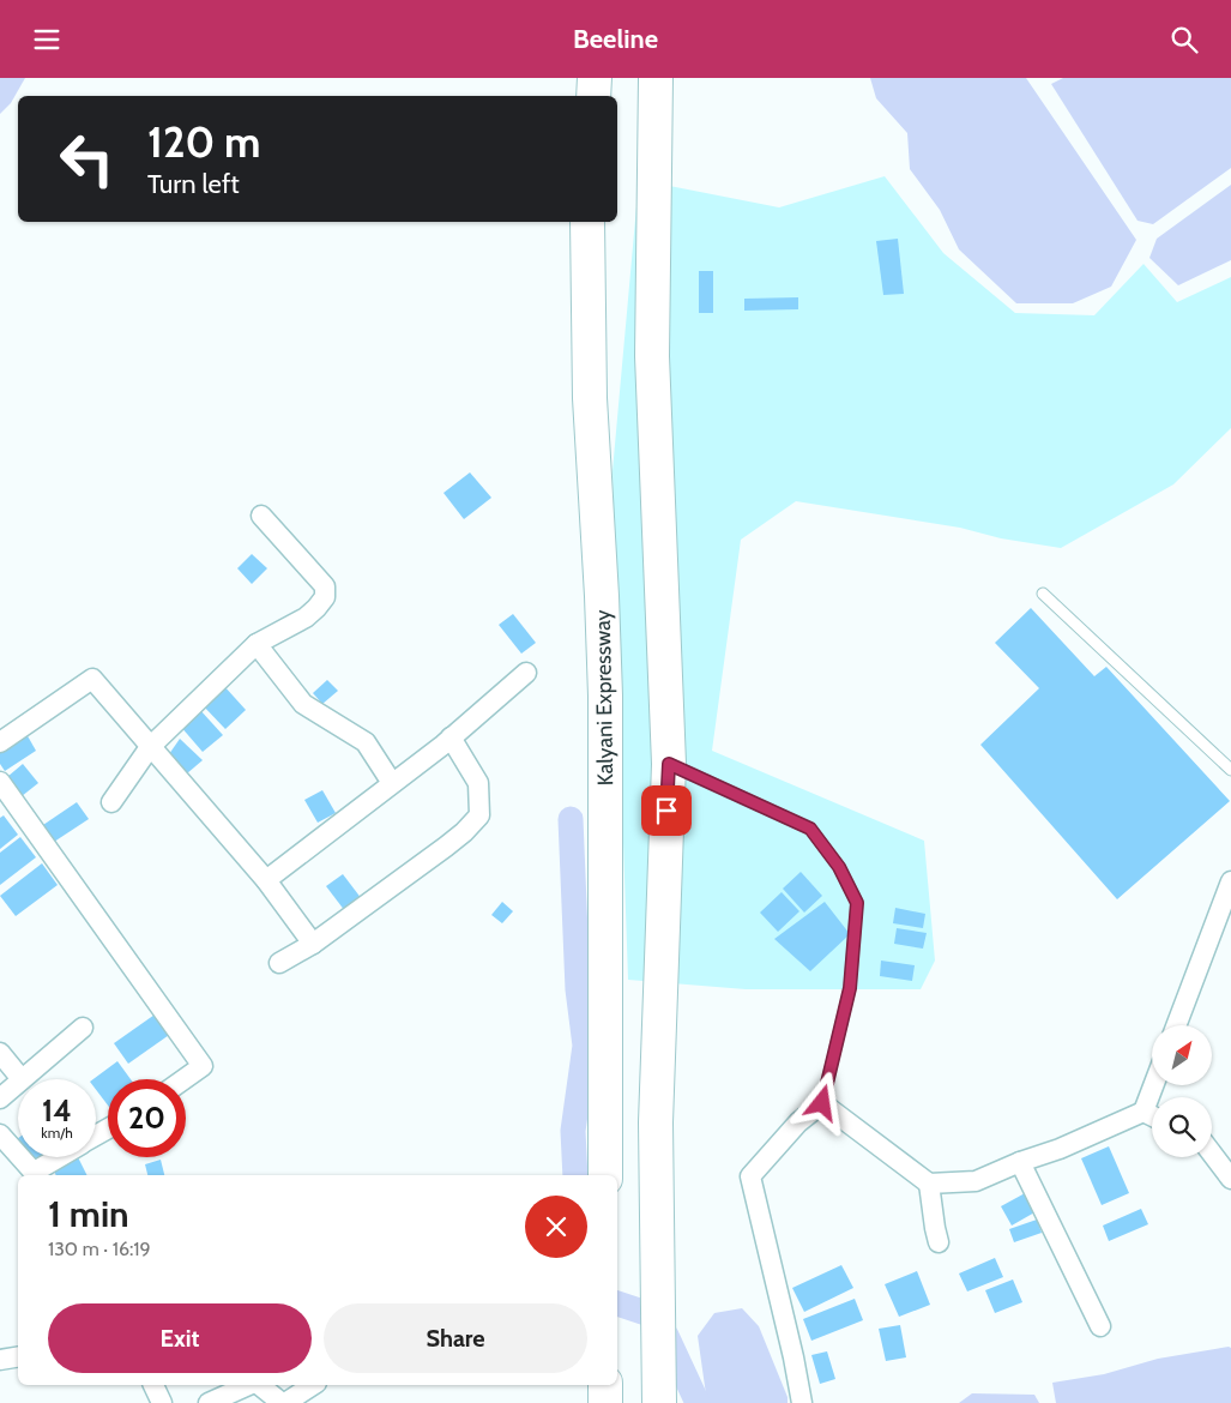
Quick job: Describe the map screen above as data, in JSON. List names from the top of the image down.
{
  "streets": {
    "highway": ["Kalyani Expressway"]
  },
  "north": "top right",
  "page": {
    "header": "Beeline",
    "turn": ["120 m", "Turn left"],
    "speed": "14 km/h",
    "limit": "20",
    "heading": ["1 min", "130 m · 16:19"],
    "buttons": ["Exit", "Share"]
  }
}
